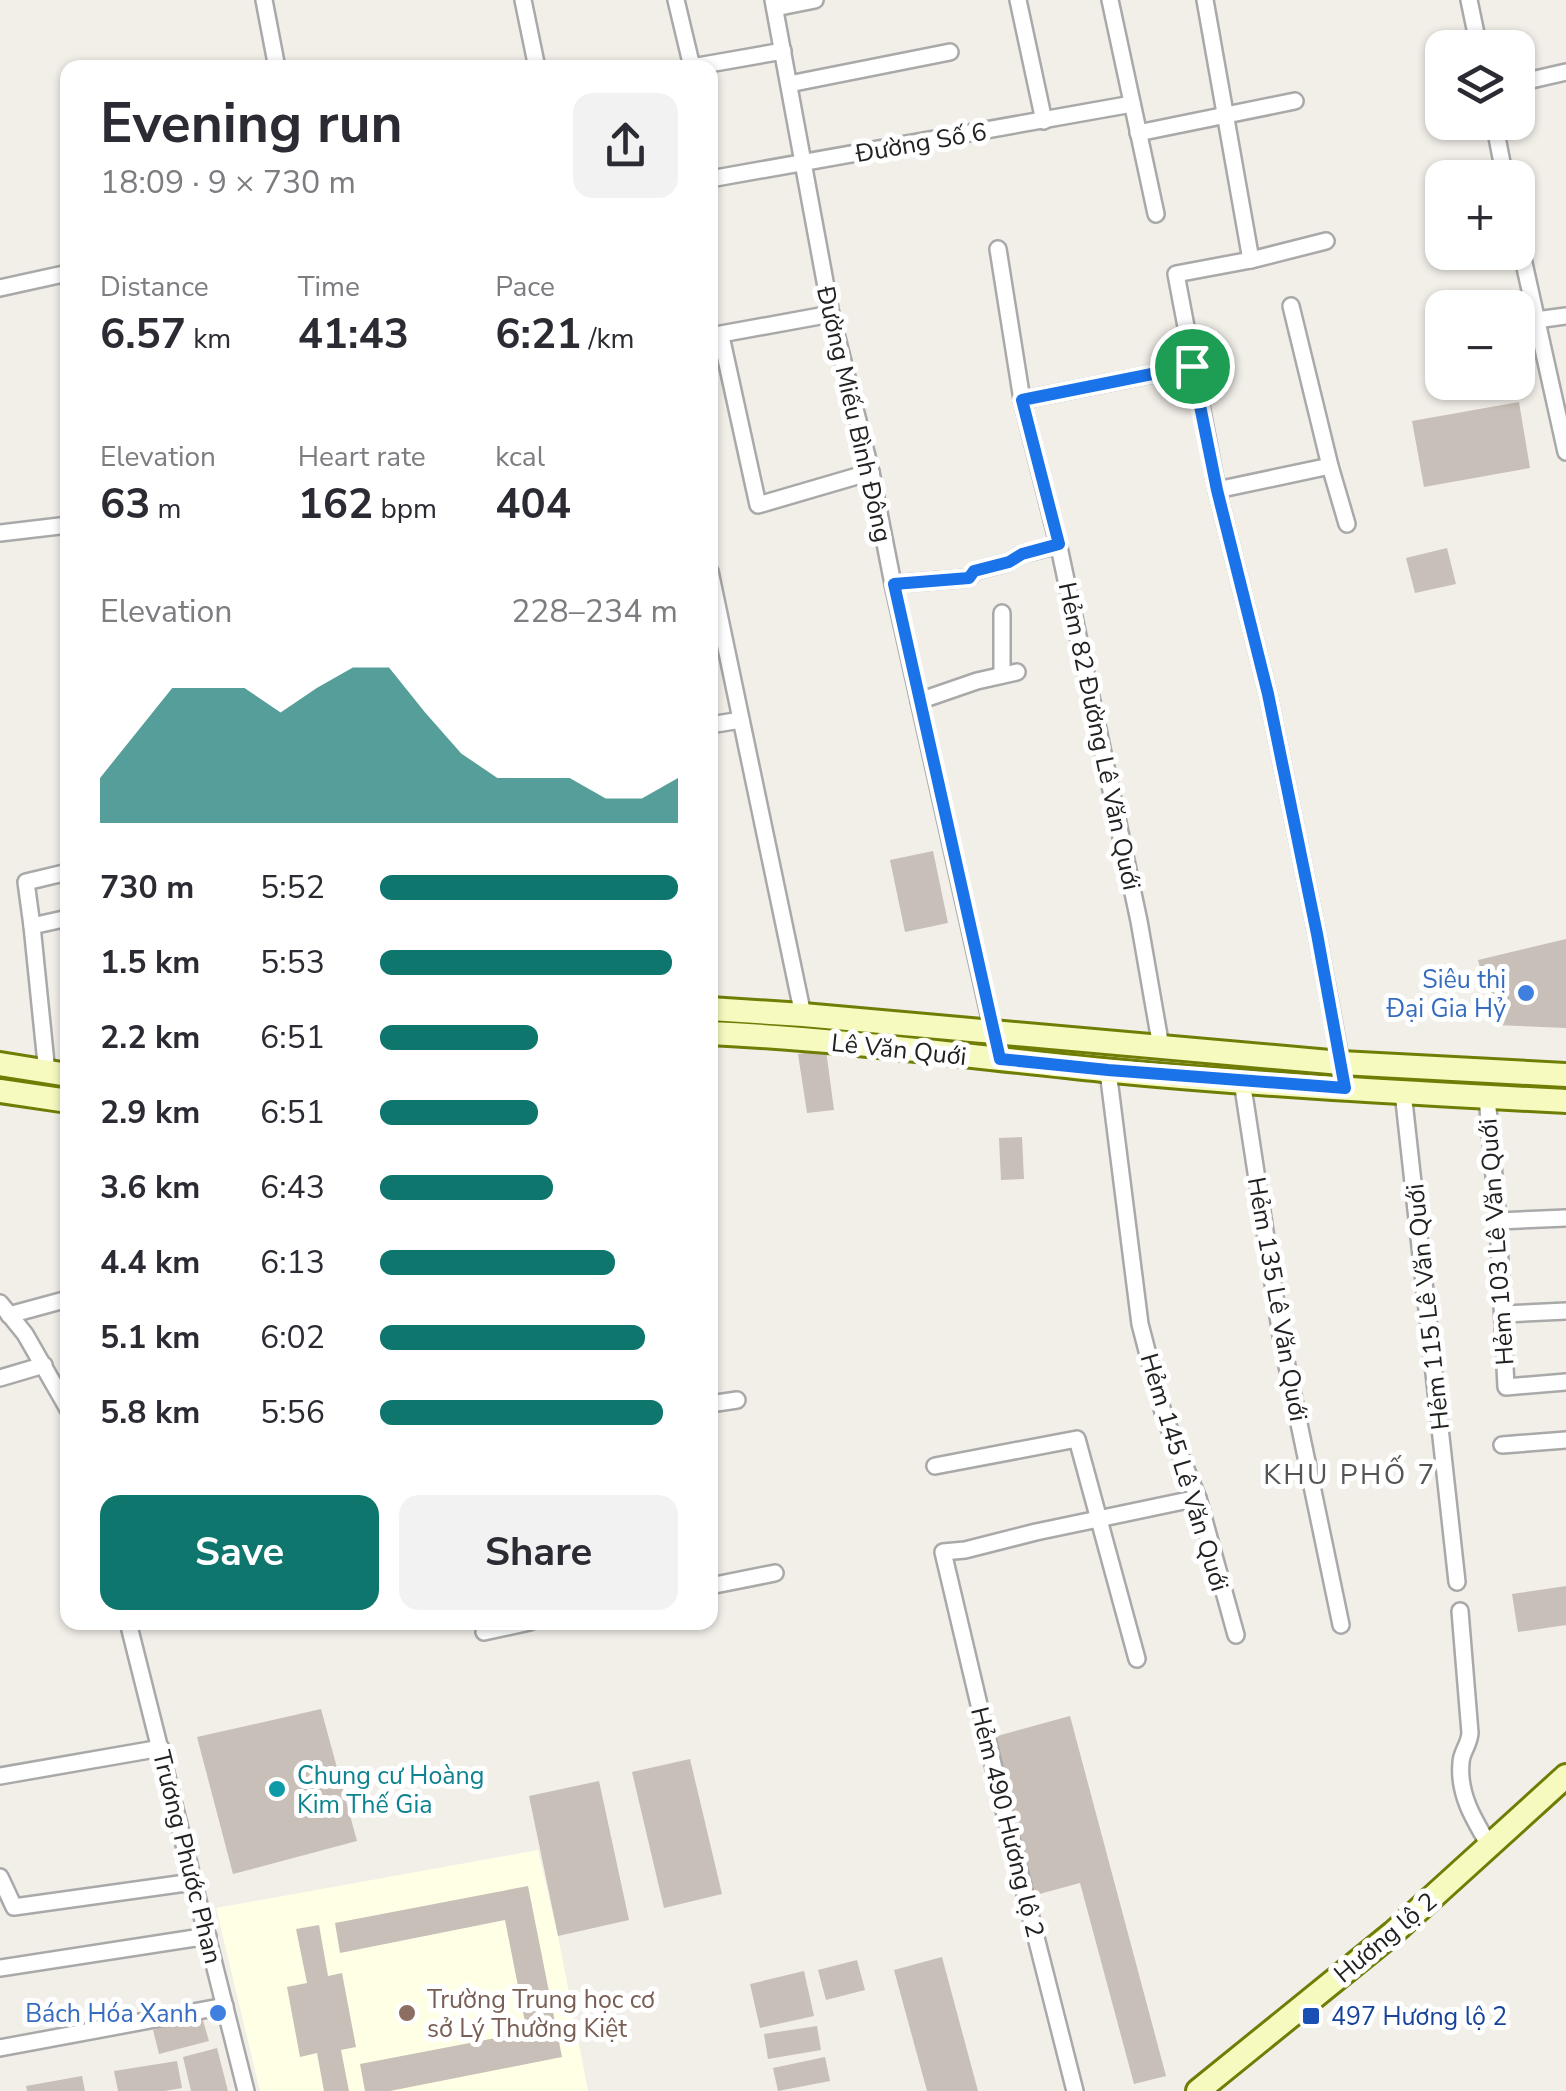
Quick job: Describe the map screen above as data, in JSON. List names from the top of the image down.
{
  "streets": {
    "main road": ["Lê Văn Quới", "Hương lộ 2"],
    "street": [
      "Đường Số 6",
      "Đường Miếu Bình Đông",
      "Hẻm 82 Đường Lê Văn Quới",
      "Hẻm 103 Lê Văn Quới",
      "Hẻm 135 Lê Văn Quới",
      "Hẻm 115 Lê Văn Quới",
      "Hẻm 145 Lê Văn Quới",
      "Hẻm 490 Hương lộ 2",
      "Trương Phước Phan"
    ]
  },
  "crossings": [
    ["Đường Số 6", "Đường Miếu Bình Đông"],
    ["Đường Miếu Bình Đông", "Lê Văn Quới"],
    ["Hẻm 82 Đường Lê Văn Quới", "Lê Văn Quới"],
    ["Lê Văn Quới", "Hẻm 103 Lê Văn Quới"],
    ["Lê Văn Quới", "Hẻm 135 Lê Văn Quới"],
    ["Lê Văn Quới", "Hẻm 115 Lê Văn Quới"],
    ["Lê Văn Quới", "Hẻm 145 Lê Văn Quới"]
  ],
  "districts": ["KHU PHỐ 7"],
  "places": {
    "other": [
      "Siêu thị Đại Gia Hỷ",
      "Chung cư Hoàng Kim Thế Gia",
      "Bách Hóa Xanh",
      "Trường Trung học cơ sở Lý Thường Kiệt"
    ],
    "transit": ["497 Hương lộ 2"]
  },
  "page": {
    "map_buttons": ["+", "−"],
    "heading": ["Evening run", "18:09 · 9 × 730 m"],
    "stats": [
      ["Distance", "6.57 km"],
      ["Time", "41:43"],
      ["Pace", "6:21 /km"],
      ["Elevation", "63 m"],
      ["Heart rate", "162 bpm"],
      ["kcal", "404"]
    ],
    "chart": ["Elevation", "228–234 m"],
    "list": [
      {
        "name": "730 m",
        "note": "5:52"
      },
      {
        "name": "1.5 km",
        "note": "5:53"
      },
      {
        "name": "2.2 km",
        "note": "6:51"
      },
      {
        "name": "2.9 km",
        "note": "6:51"
      },
      {
        "name": "3.6 km",
        "note": "6:43"
      },
      {
        "name": "4.4 km",
        "note": "6:13"
      },
      {
        "name": "5.1 km",
        "note": "6:02"
      },
      {
        "name": "5.8 km",
        "note": "5:56"
      }
    ],
    "buttons": ["Save", "Share"]
  }
}
